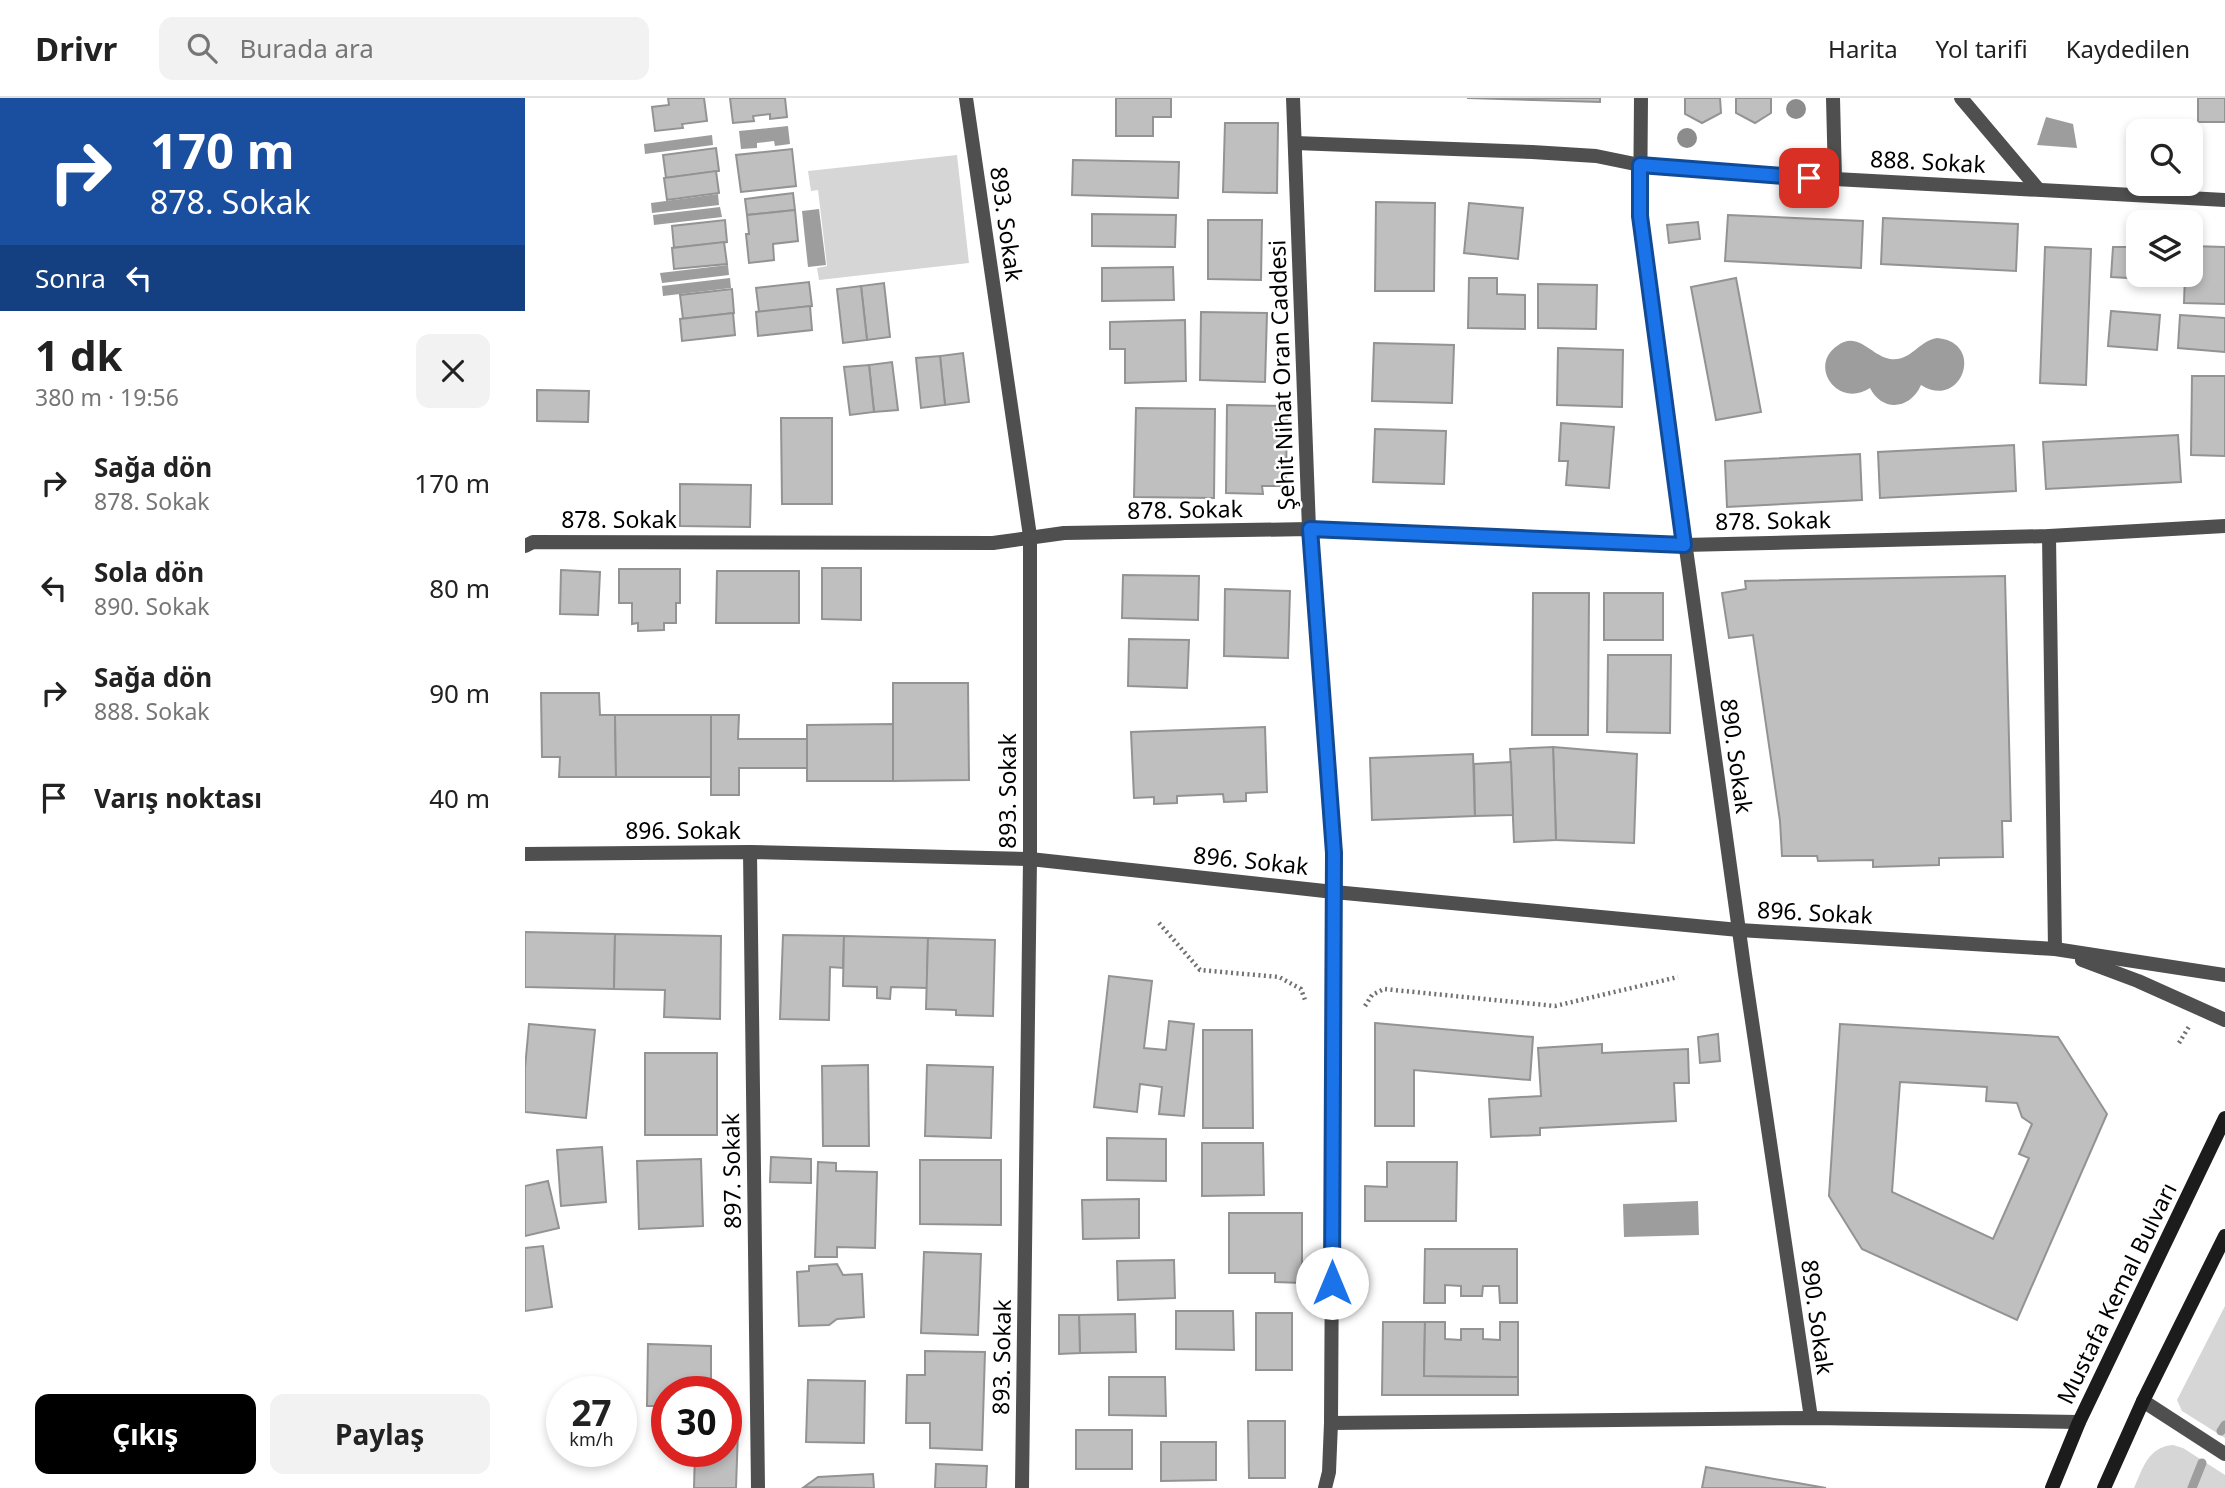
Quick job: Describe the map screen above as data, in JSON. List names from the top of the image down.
{
  "streets": {
    "main road": ["Mustafa Kemal Bulvarı"],
    "street": [
      "888. Sokak",
      "893. Sokak",
      "Şehit Nihat Oran Caddesi",
      "878. Sokak",
      "890. Sokak",
      "896. Sokak",
      "897. Sokak"
    ]
  },
  "crossings": [
    ["888. Sokak", "Şehit Nihat Oran Caddesi"],
    ["888. Sokak", "890. Sokak"],
    ["893. Sokak", "878. Sokak"],
    ["893. Sokak", "896. Sokak"],
    ["Şehit Nihat Oran Caddesi", "878. Sokak"],
    ["Şehit Nihat Oran Caddesi", "896. Sokak"],
    ["878. Sokak", "890. Sokak"],
    ["890. Sokak", "896. Sokak"],
    ["896. Sokak", "897. Sokak"]
  ],
  "page": {
    "header": "Drivr",
    "search": "Burada ara",
    "nav": ["Harita", "Yol tarifi", "Kaydedilen"],
    "turn": ["170 m", "878. Sokak"],
    "then": "Sonra",
    "heading": ["1 dk", "380 m · 19:56"],
    "list": [
      {
        "name": "Sağa dön",
        "note": "878. Sokak",
        "value": "170 m"
      },
      {
        "name": "Sola dön",
        "note": "890. Sokak",
        "value": "80 m"
      },
      {
        "name": "Sağa dön",
        "note": "888. Sokak",
        "value": "90 m"
      },
      {
        "name": "Varış noktası",
        "value": "40 m"
      }
    ],
    "speed": "27 km/h",
    "limit": "30",
    "buttons": ["Çıkış", "Paylaş"]
  }
}
